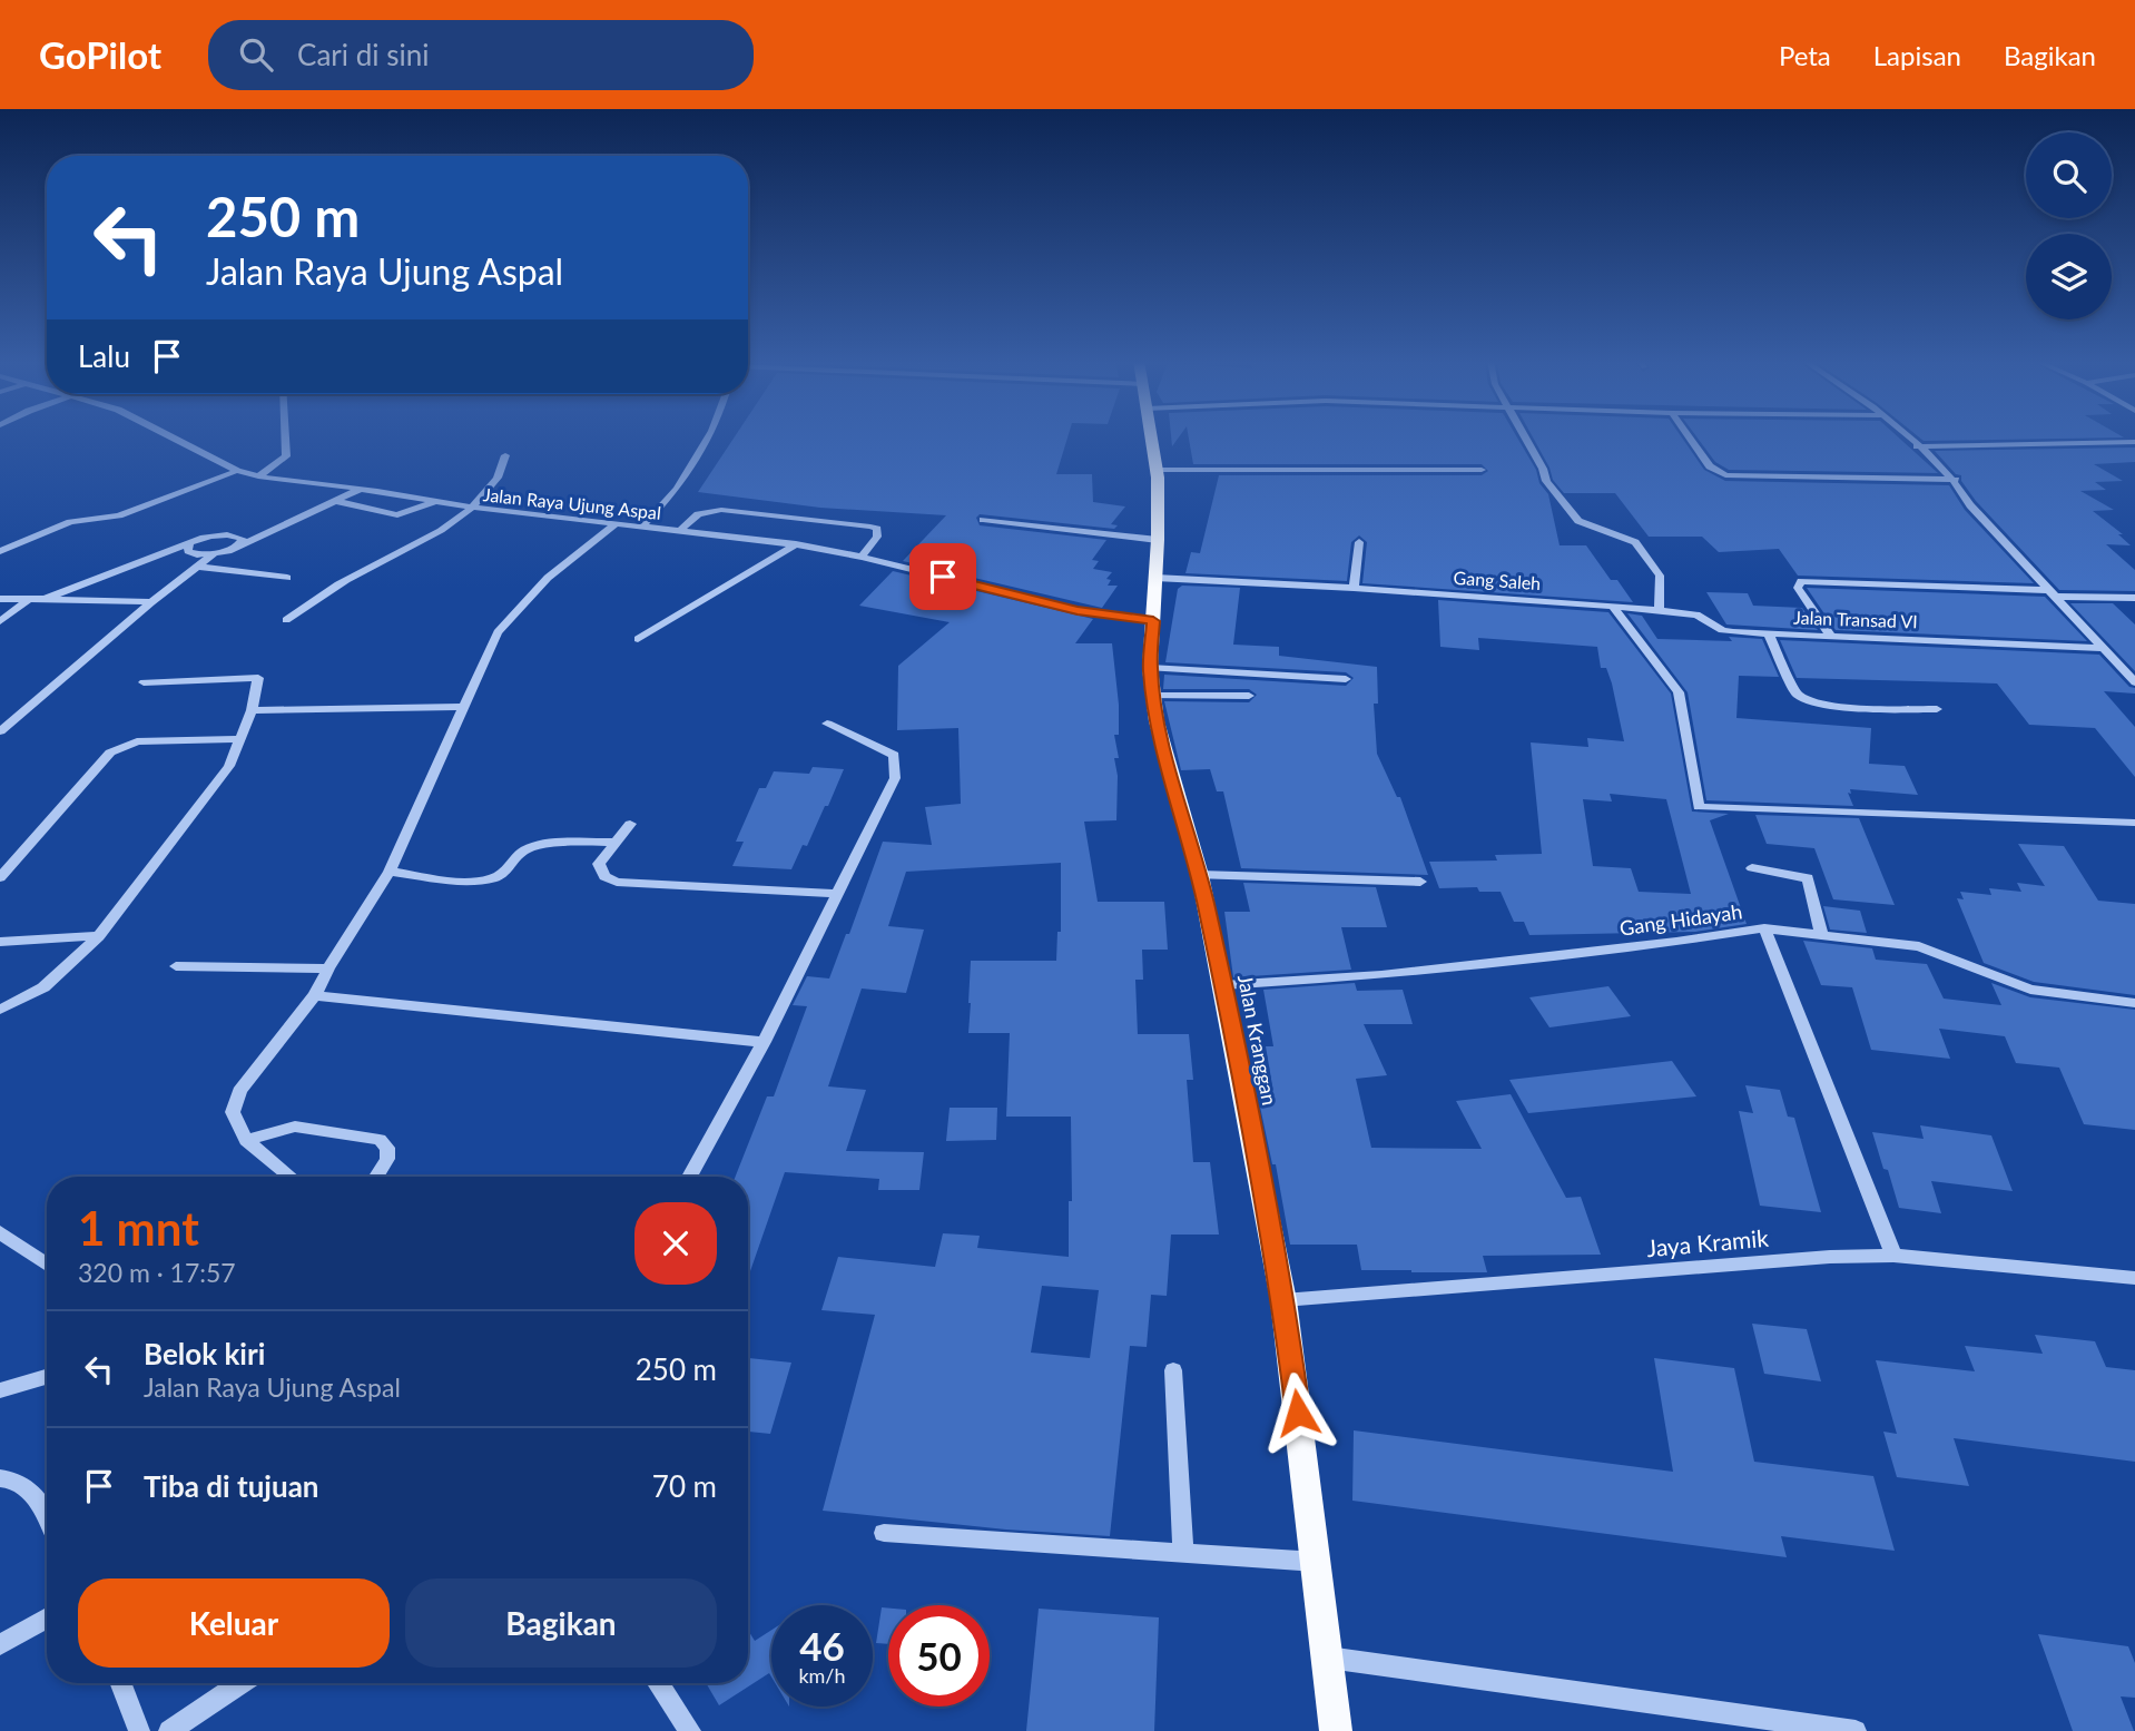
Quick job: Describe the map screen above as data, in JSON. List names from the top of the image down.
{
  "streets": {
    "main road": ["Jalan Kranggan"],
    "street": [
      "Jalan Raya Ujung Aspal",
      "Gang Saleh",
      "Jalan Transad VI",
      "Gang Hidayah",
      "Jaya Kramik"
    ]
  },
  "crossings": [
    ["Jalan Raya Ujung Aspal", "Jalan Kranggan"],
    ["Gang Saleh", "Jalan Transad VI"],
    ["Gang Saleh", "Jalan Kranggan"],
    ["Gang Hidayah", "Jalan Kranggan"],
    ["Jalan Kranggan", "Jaya Kramik"]
  ],
  "page": {
    "header": "GoPilot",
    "search": "Cari di sini",
    "nav": ["Peta", "Lapisan", "Bagikan"],
    "turn": ["250 m", "Jalan Raya Ujung Aspal"],
    "then": "Lalu",
    "heading": ["1 mnt", "320 m · 17:57"],
    "list": [
      {
        "name": "Belok kiri",
        "note": "Jalan Raya Ujung Aspal",
        "value": "250 m"
      },
      {
        "name": "Tiba di tujuan",
        "value": "70 m"
      }
    ],
    "buttons": ["Keluar", "Bagikan"],
    "speed": "46 km/h",
    "limit": "50"
  }
}
